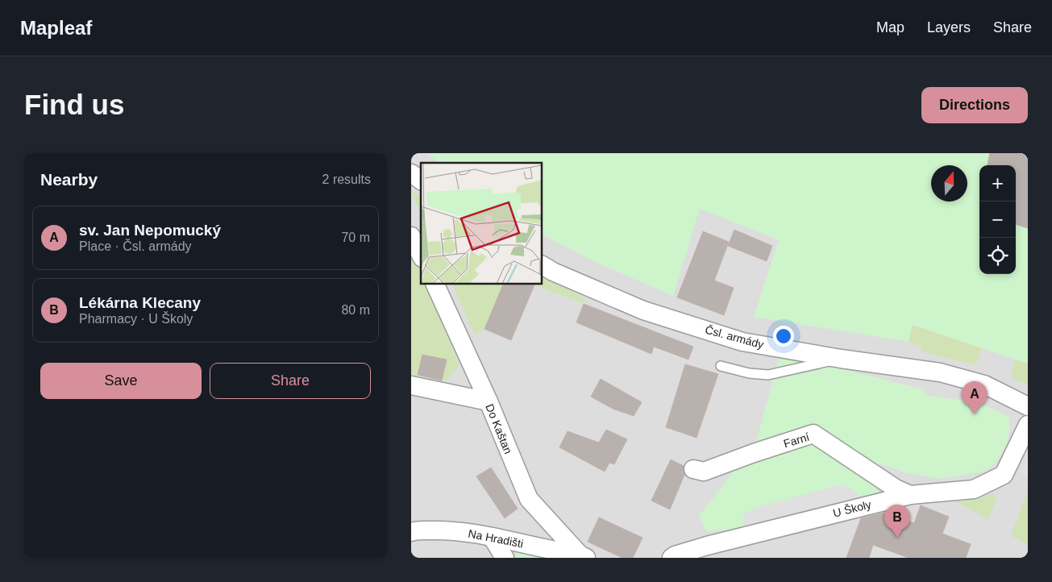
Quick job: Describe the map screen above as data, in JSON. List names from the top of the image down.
{
  "streets": {
    "street": [
      "Čsl. armády",
      "Do Kaštan",
      "Farní",
      "U Školy",
      "Na Hradišti"
    ]
  },
  "crossings": [
    ["Do Kaštan", "Na Hradišti"],
    ["Farní", "U Školy"]
  ],
  "north": "top",
  "page": {
    "header": "Mapleaf",
    "nav": ["Map", "Layers", "Share"],
    "buttons": [
      "Directions",
      ["Save", "Share"]
    ],
    "title": "Find us",
    "heading": ["Nearby", "2 results"],
    "map_buttons": ["+", "−"],
    "list": [
      {
        "mark": "A",
        "name": "sv. Jan Nepomucký",
        "note": "Place · Čsl. armády",
        "value": "70 m"
      },
      {
        "mark": "B",
        "name": "Lékárna Klecany",
        "note": "Pharmacy · U Školy",
        "value": "80 m"
      }
    ],
    "pins": ["A", "B"]
  }
}
